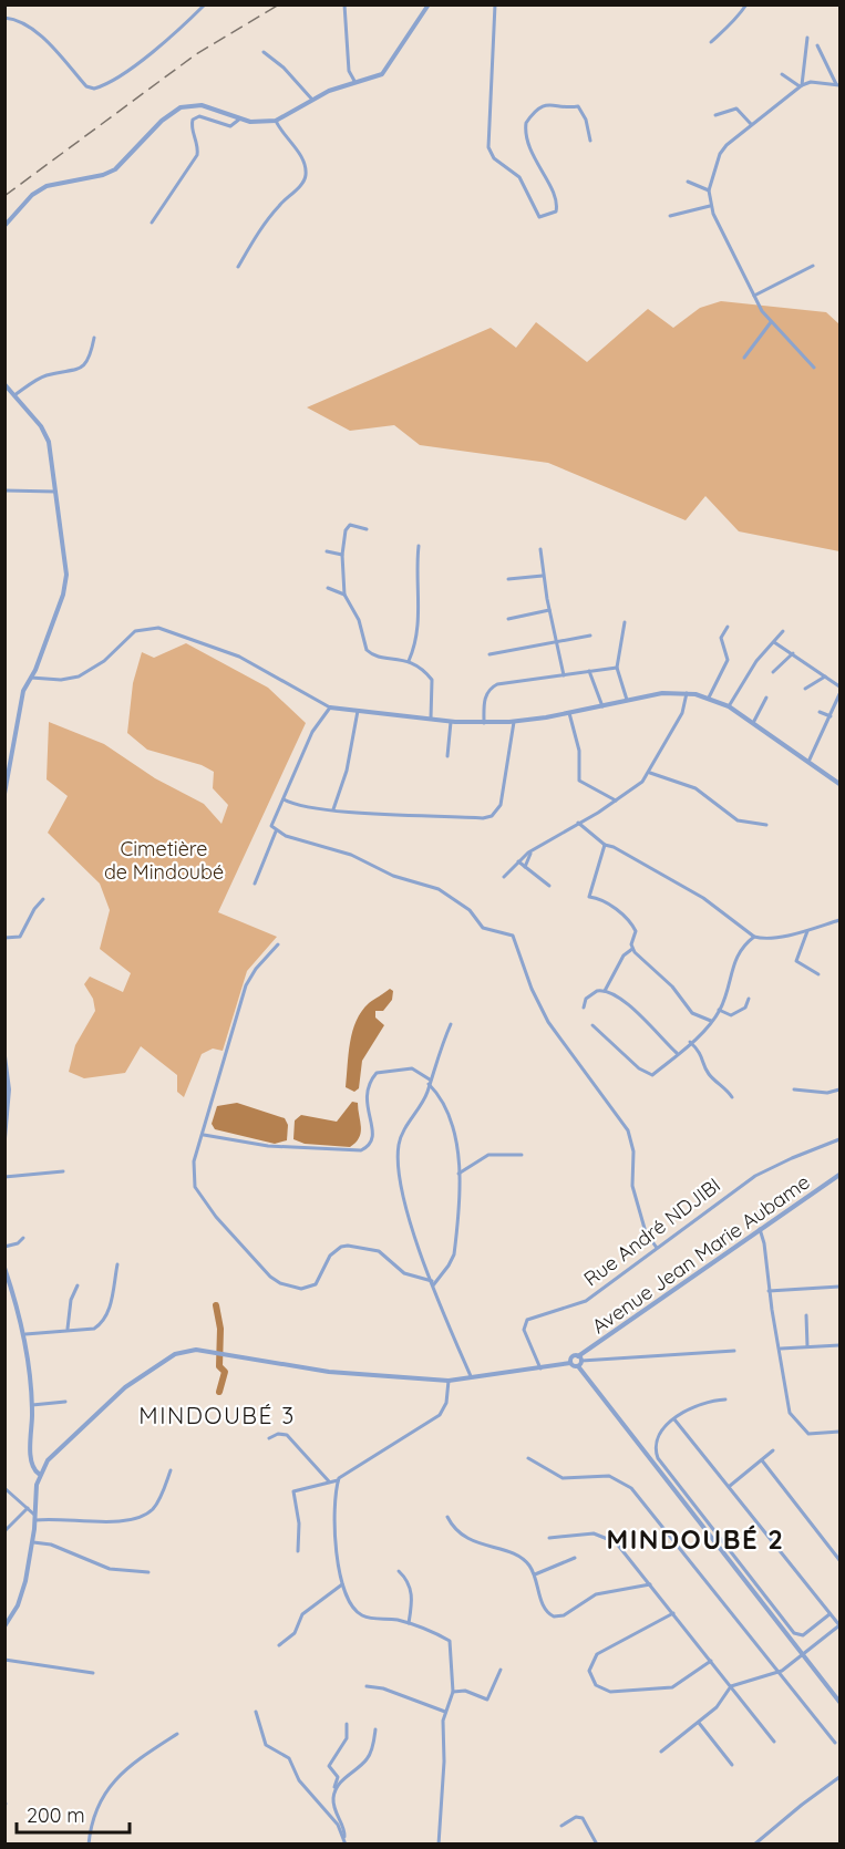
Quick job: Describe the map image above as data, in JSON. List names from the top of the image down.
{
  "streets": {
    "street": ["Rue André NDJIBI", "Avenue Jean Marie Aubame"]
  },
  "districts": ["MINDOUBÉ 3", "MINDOUBÉ 2"],
  "parks": ["Cimetière de Mindoubé"],
  "scale_bar": "200 m"
}
